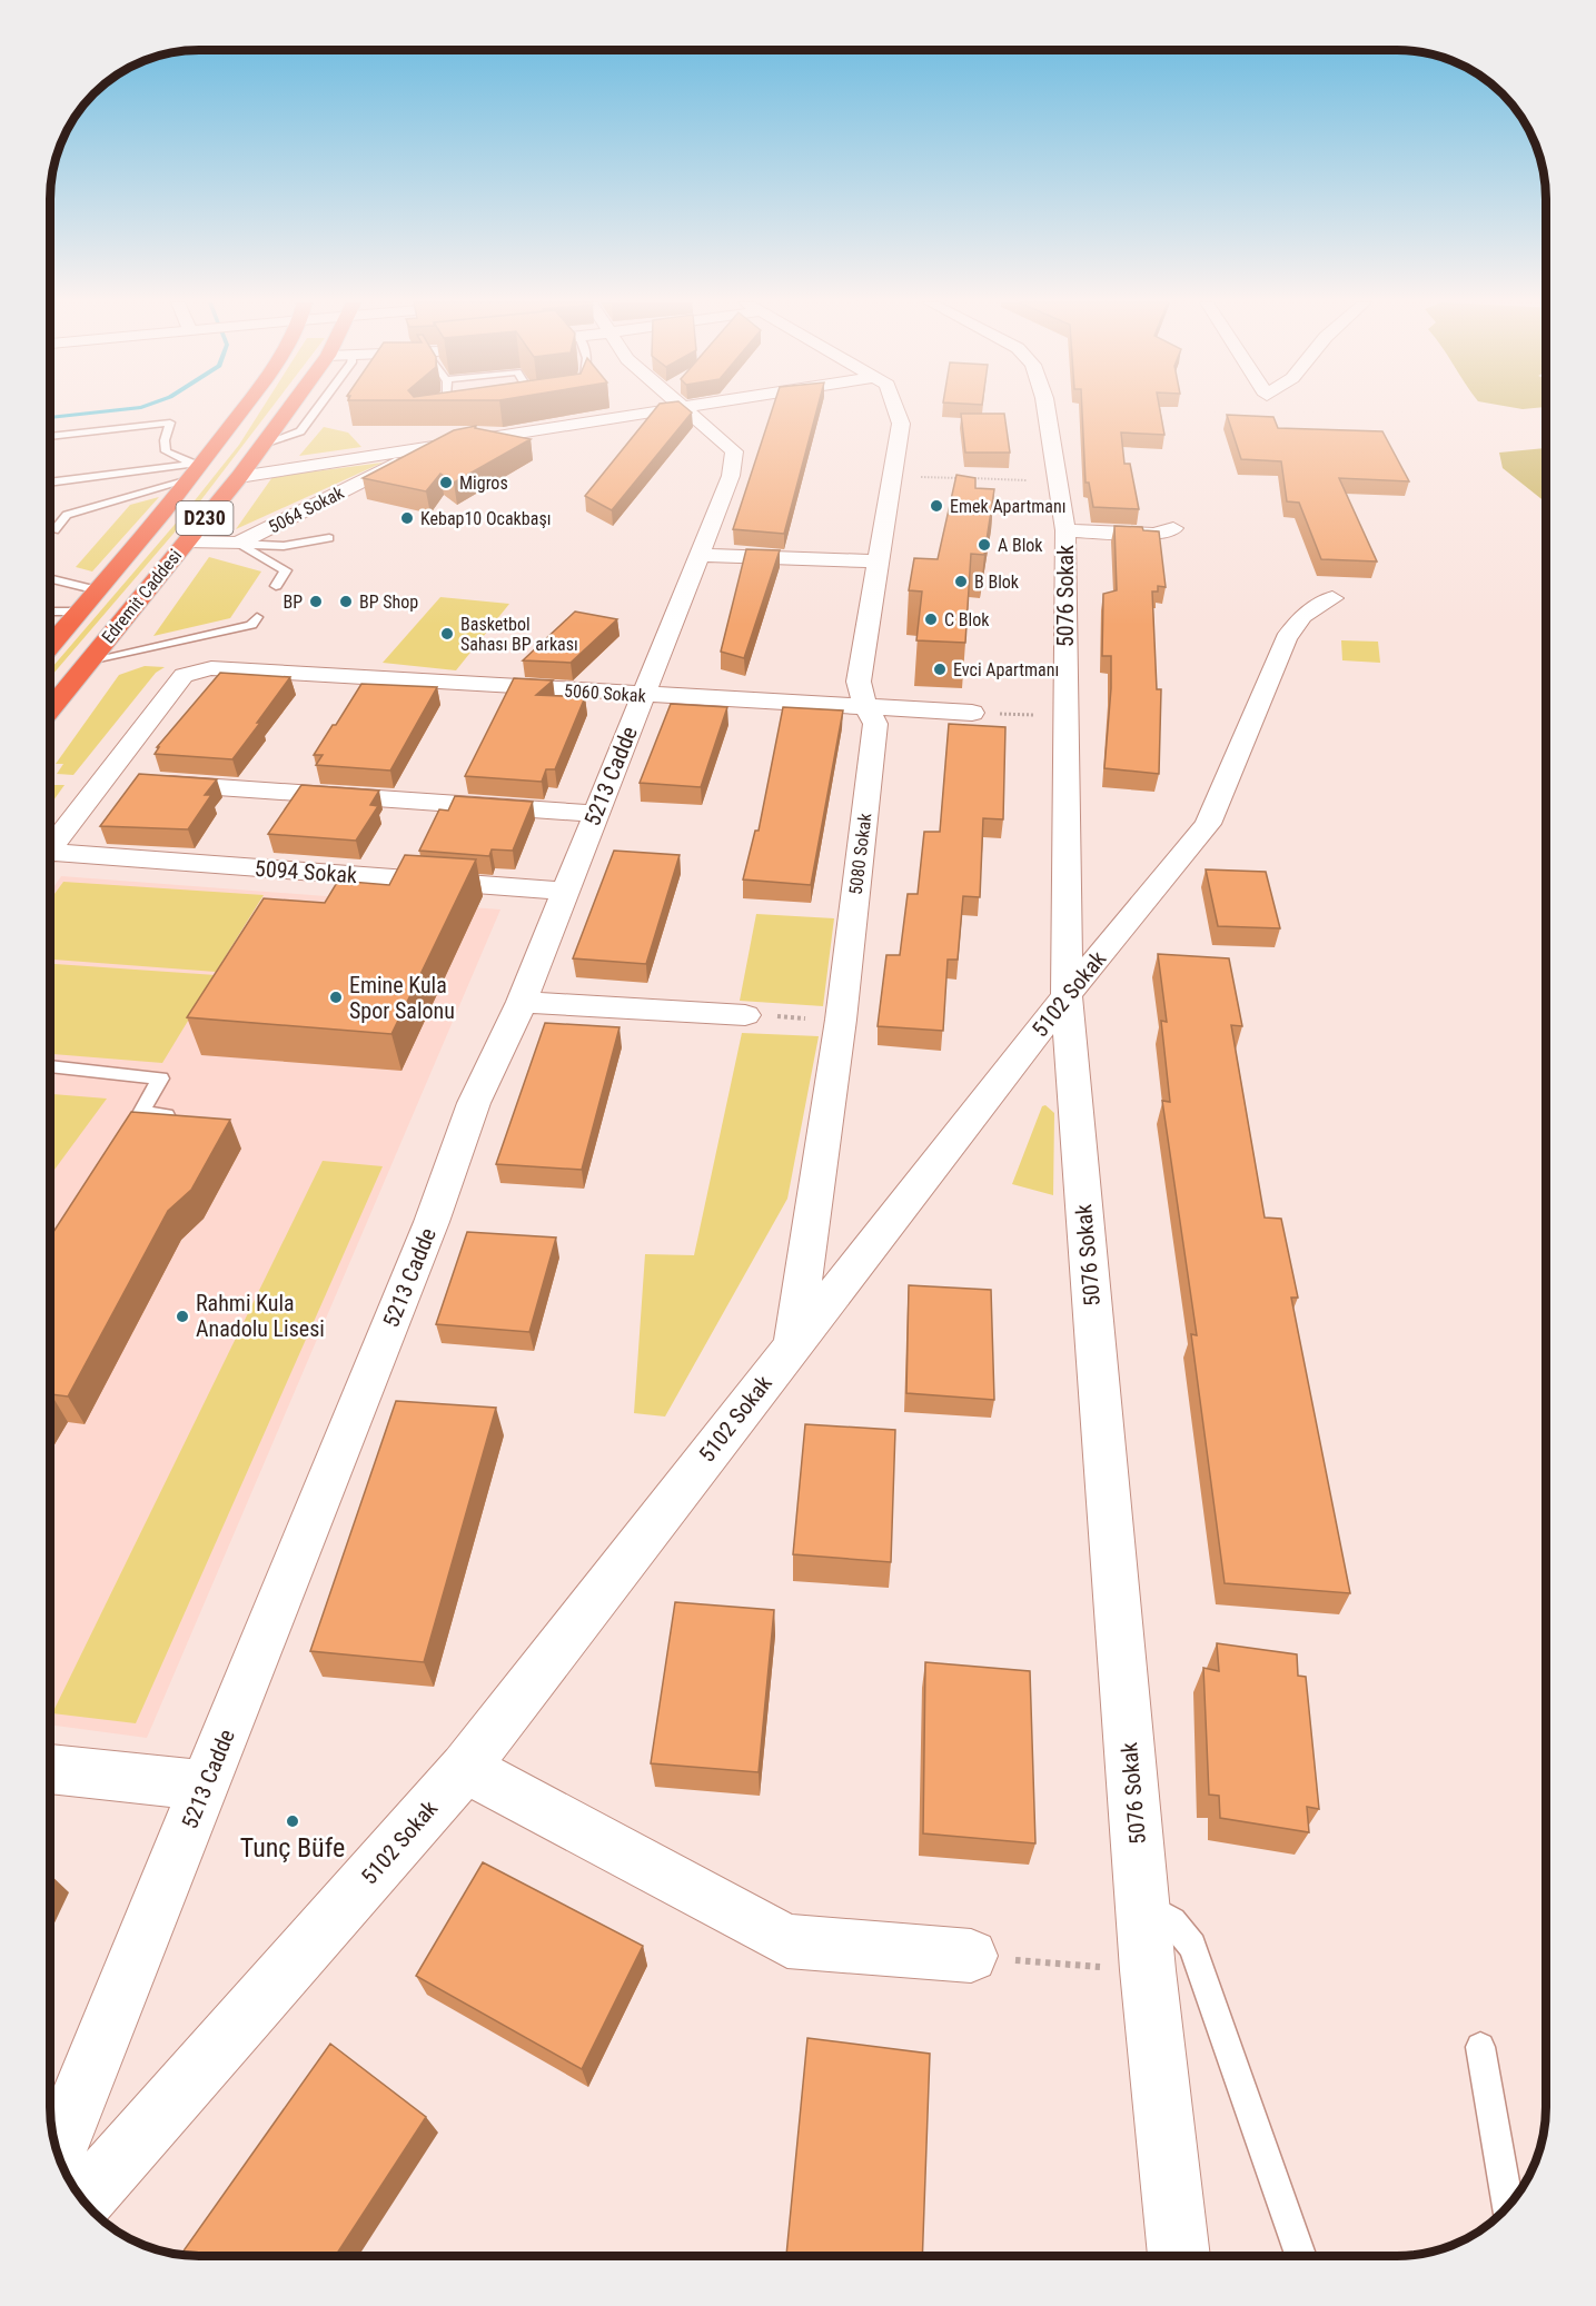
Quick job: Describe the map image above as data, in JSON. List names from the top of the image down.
{
  "streets": {
    "highway": ["D230", "Edremit Caddesi"],
    "street": [
      "5064 Sokak",
      "5076 Sokak",
      "5060 Sokak",
      "5213 Cadde",
      "5080 Sokak",
      "5094 Sokak",
      "5102 Sokak"
    ]
  },
  "crossings": [
    ["5064 Sokak", "Edremit Caddesi"],
    ["5076 Sokak", "5102 Sokak"],
    ["5060 Sokak", "5213 Cadde"],
    ["5060 Sokak", "5080 Sokak"],
    ["5213 Cadde", "5094 Sokak"],
    ["5080 Sokak", "5102 Sokak"]
  ],
  "places": [
    "Migros",
    "Emek Apartmanı",
    "Kebap10 Ocakbaşı",
    "A Blok",
    "B Blok",
    "BP",
    "BP Shop",
    "C Blok",
    "Basketbol Sahası BP arkası",
    "Evci Apartmanı",
    "Emine Kula Spor Salonu",
    "Rahmi Kula Anadolu Lisesi",
    "Tunç Büfe"
  ]
}
